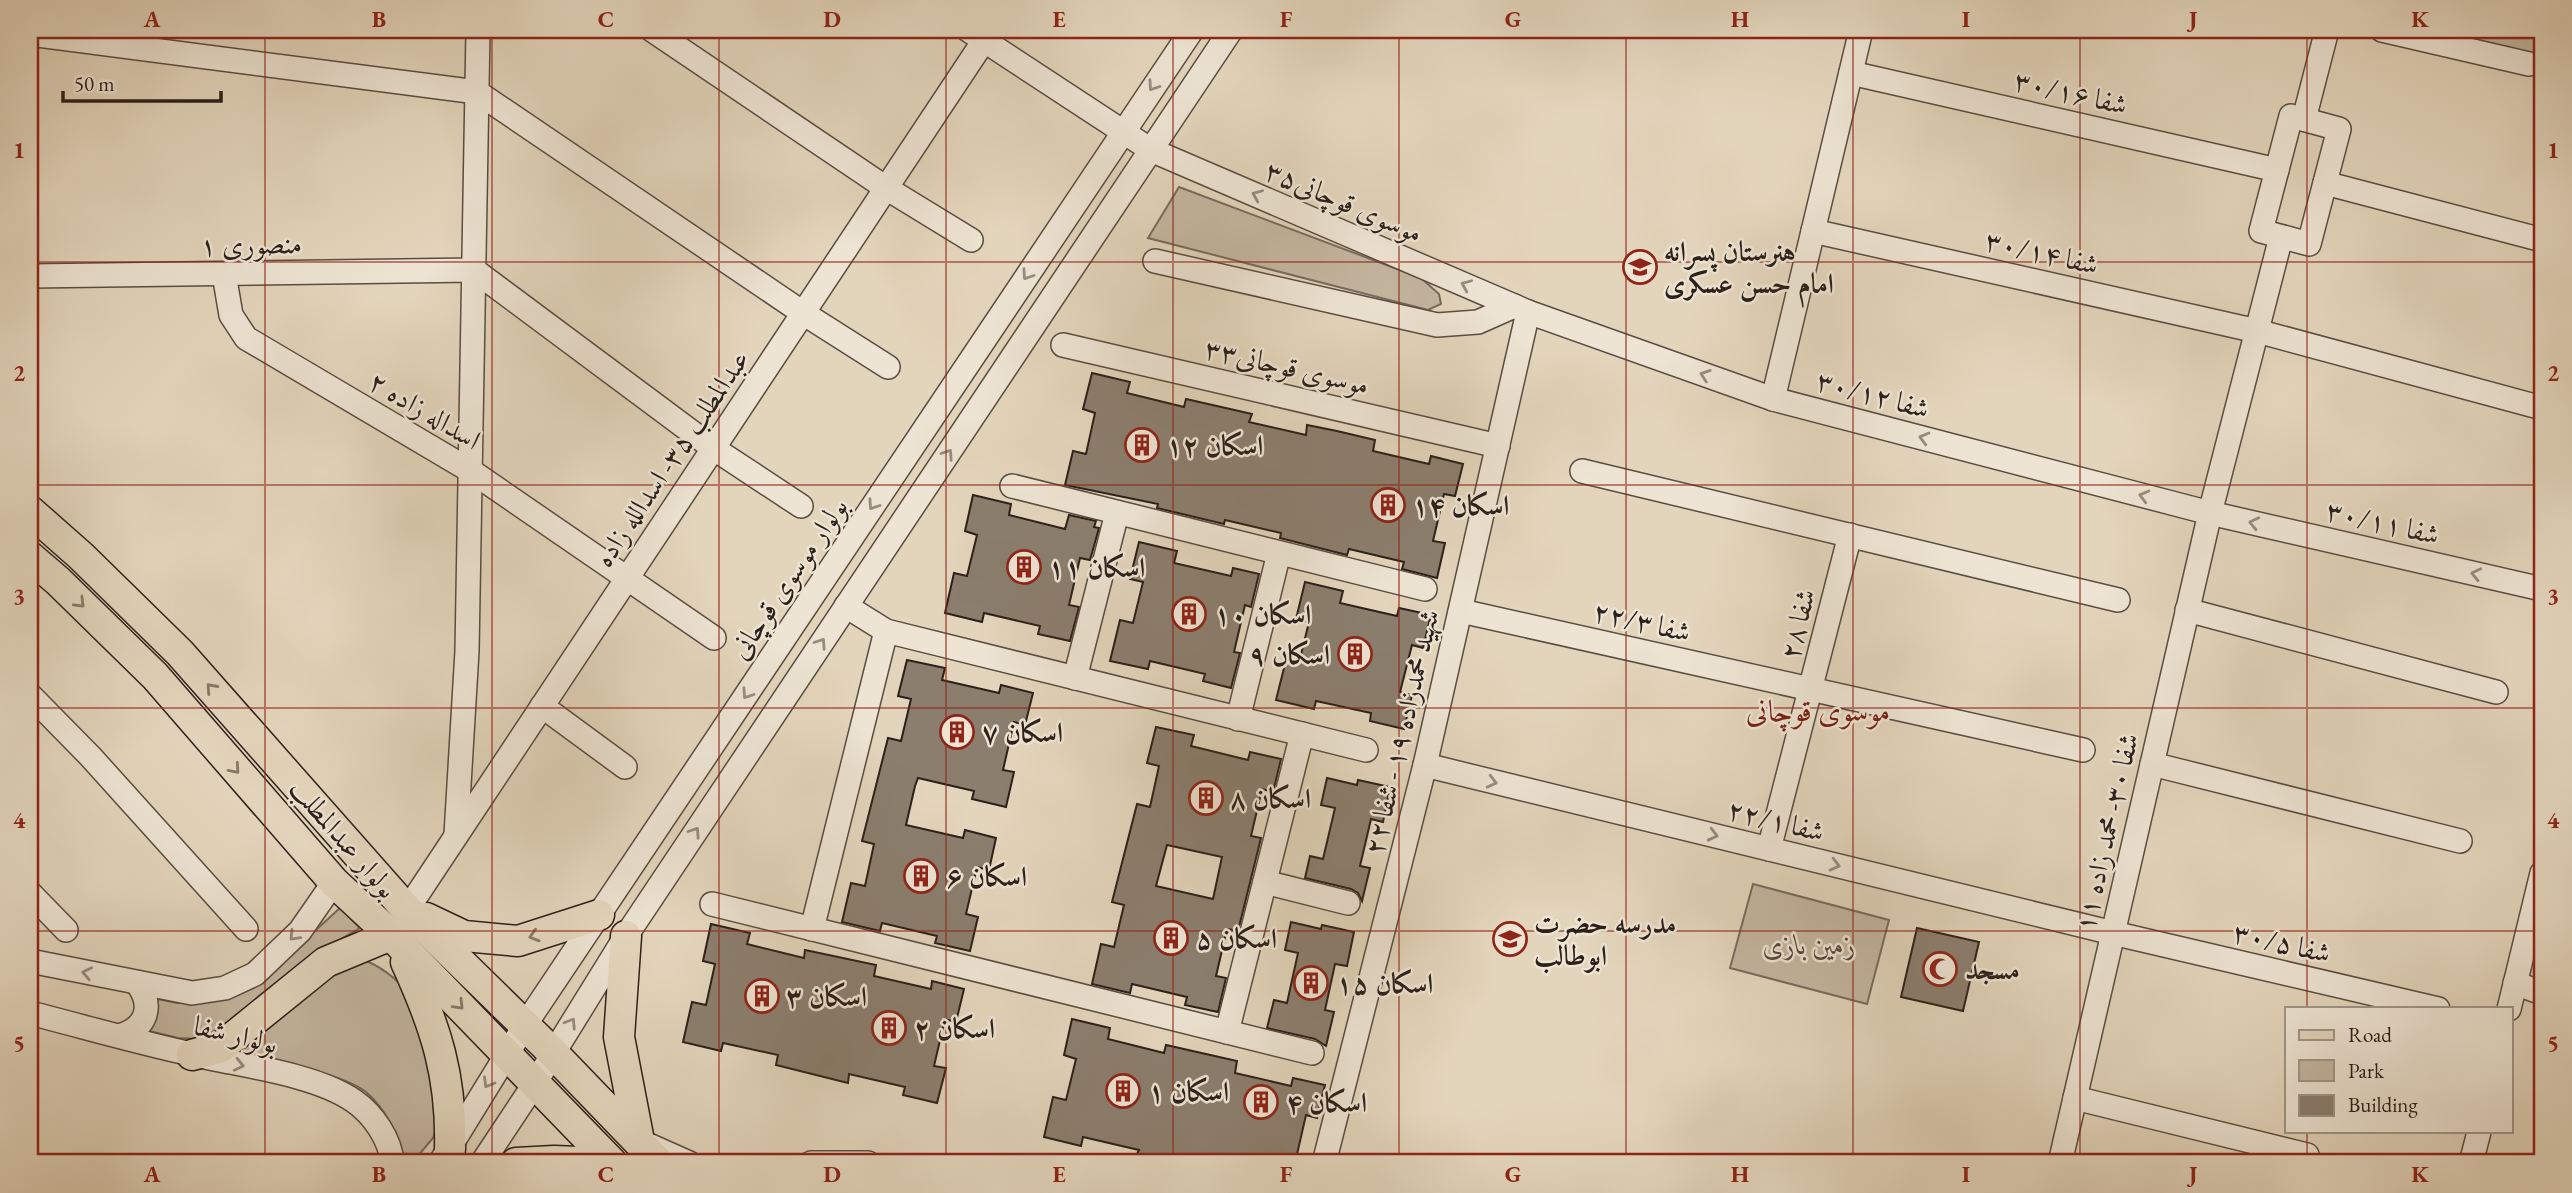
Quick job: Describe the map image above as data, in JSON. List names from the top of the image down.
{
  "streets": {
    "main road": ["بولوار عبدالمطلب"],
    "street": [
      "شفا ۳۰/۱۶",
      "موسوی قوچانی۳۵",
      "منصوری ۱",
      "شفا ۳۰/۱۴",
      "موسوی قوچانی۳۳",
      "شفا ۳۰/۱۲",
      "اسداله زاده ۲",
      "عبدالمطلب ۳۵- اسدالله زاده",
      "شفا ۳۰/۱۱",
      "بولوار موسوی قوچانی",
      "شفا ۲۲/۳",
      "شفا ۲۸",
      "شهید محمدزاده ۱۹ - شفا ۲۲",
      "۲۲/۱ شفا",
      "شفا ۳۰- محمد زاده ۱۱",
      "۳۰/۵ شفا",
      "بولوار شفا"
    ]
  },
  "crossings": [
    ["موسوی قوچانی۳۵", "شفا ۳۰/۱۲"],
    ["موسوی قوچانی۳۵", "عبدالمطلب ۳۵- اسدالله زاده"],
    ["موسوی قوچانی۳۵", "بولوار موسوی قوچانی"],
    ["موسوی قوچانی۳۵", "شهید محمدزاده ۱۹ - شفا ۲۲"],
    ["منصوری ۱", "اسداله زاده ۲"],
    ["شفا ۳۰/۱۴", "شفا ۳۰- محمد زاده ۱۱"],
    ["موسوی قوچانی۳۳", "شهید محمدزاده ۱۹ - شفا ۲۲"],
    ["شفا ۳۰/۱۲", "شفا ۳۰/۱۱"],
    ["شفا ۳۰/۱۲", "شهید محمدزاده ۱۹ - شفا ۲۲"],
    ["شفا ۳۰/۱۲", "شفا ۳۰- محمد زاده ۱۱"],
    ["اسداله زاده ۲", "عبدالمطلب ۳۵- اسدالله زاده"],
    ["عبدالمطلب ۳۵- اسدالله زاده", "بولوار عبدالمطلب"],
    ["شفا ۳۰/۱۱", "شفا ۳۰- محمد زاده ۱۱"],
    ["بولوار موسوی قوچانی", "بولوار عبدالمطلب"],
    ["شفا ۲۲/۳", "شفا ۲۸"],
    ["شفا ۲۲/۳", "شهید محمدزاده ۱۹ - شفا ۲۲"],
    ["شفا ۲۸", "۲۲/۱ شفا"],
    ["شهید محمدزاده ۱۹ - شفا ۲۲", "۲۲/۱ شفا"],
    ["۲۲/۱ شفا", "شفا ۳۰- محمد زاده ۱۱"],
    ["۲۲/۱ شفا", "۳۰/۵ شفا"],
    ["شفا ۳۰- محمد زاده ۱۱", "۳۰/۵ شفا"],
    ["بولوار عبدالمطلب", "بولوار شفا"]
  ],
  "one_way": ["۲۲/۱ شفا"],
  "districts": ["موسوی قوچانی"],
  "parks": ["زمین بازی"],
  "places": {
    "school or university": ["هنرستان پسرانه امام حسن عسکری", "مدرسه حضرت ابوطالب"],
    "building": [
      "اسکان ۱۲",
      "اسکان ۱۴",
      "اسکان ۱۱",
      "اسکان ۱۰",
      "اسکان ۹",
      "اسکان ۷",
      "اسکان ۸",
      "اسکان ۶",
      "اسکان ۵",
      "اسکان ۱۵",
      "اسکان ۳",
      "اسکان ۲",
      "اسکان ۱",
      "اسکان ۴"
    ],
    "mosque": ["مسجد"]
  },
  "legend": ["Road", "Park", "Building"],
  "scale_bar": "50 m",
  "grid": {
    "columns": [
      "A",
      "B",
      "C",
      "D",
      "E",
      "F",
      "G",
      "H",
      "I",
      "J",
      "K"
    ],
    "rows": [
      "1",
      "2",
      "3",
      "4",
      "5"
    ]
  }
}
